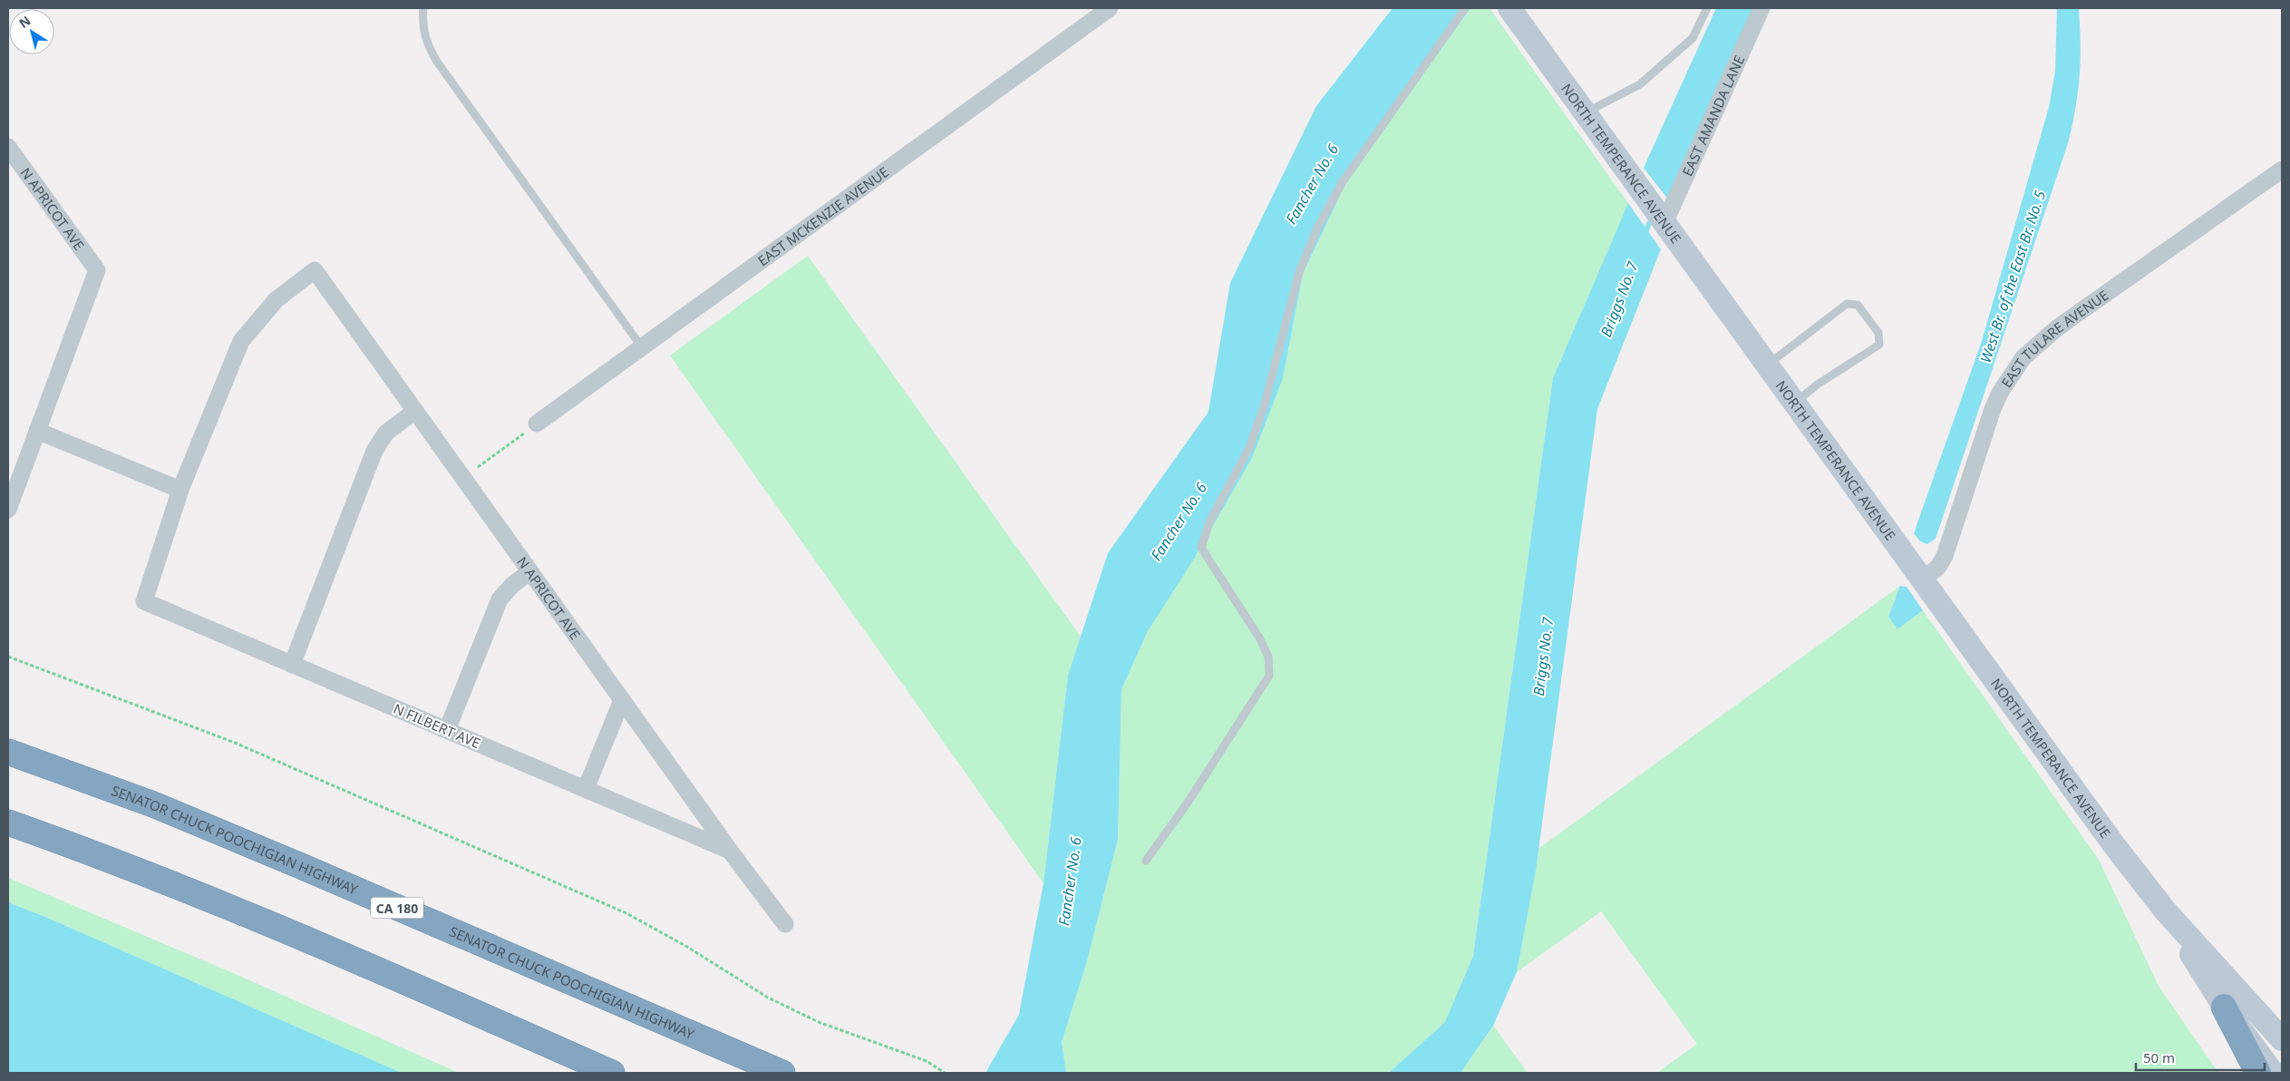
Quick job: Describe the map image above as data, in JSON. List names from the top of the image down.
{
  "streets": {
    "highway": ["SENATOR CHUCK POOCHIGIAN HIGHWAY", "CA 180"],
    "main road": ["NORTH TEMPERANCE AVENUE"],
    "street": [
      "EAST AMANDA LANE",
      "N APRICOT AVE",
      "EAST MCKENZIE AVENUE",
      "EAST TULARE AVENUE",
      "N FILBERT AVE"
    ]
  },
  "crossings": [
    ["EAST AMANDA LANE", "NORTH TEMPERANCE AVENUE"],
    ["NORTH TEMPERANCE AVENUE", "EAST TULARE AVENUE"],
    ["N APRICOT AVE", "N FILBERT AVE"]
  ],
  "water": ["Fancher No. 6", "West Br. of the East Br. No. 5", "Briggs No. 7"],
  "scale_bar": "50 m",
  "north": "top left"
}
